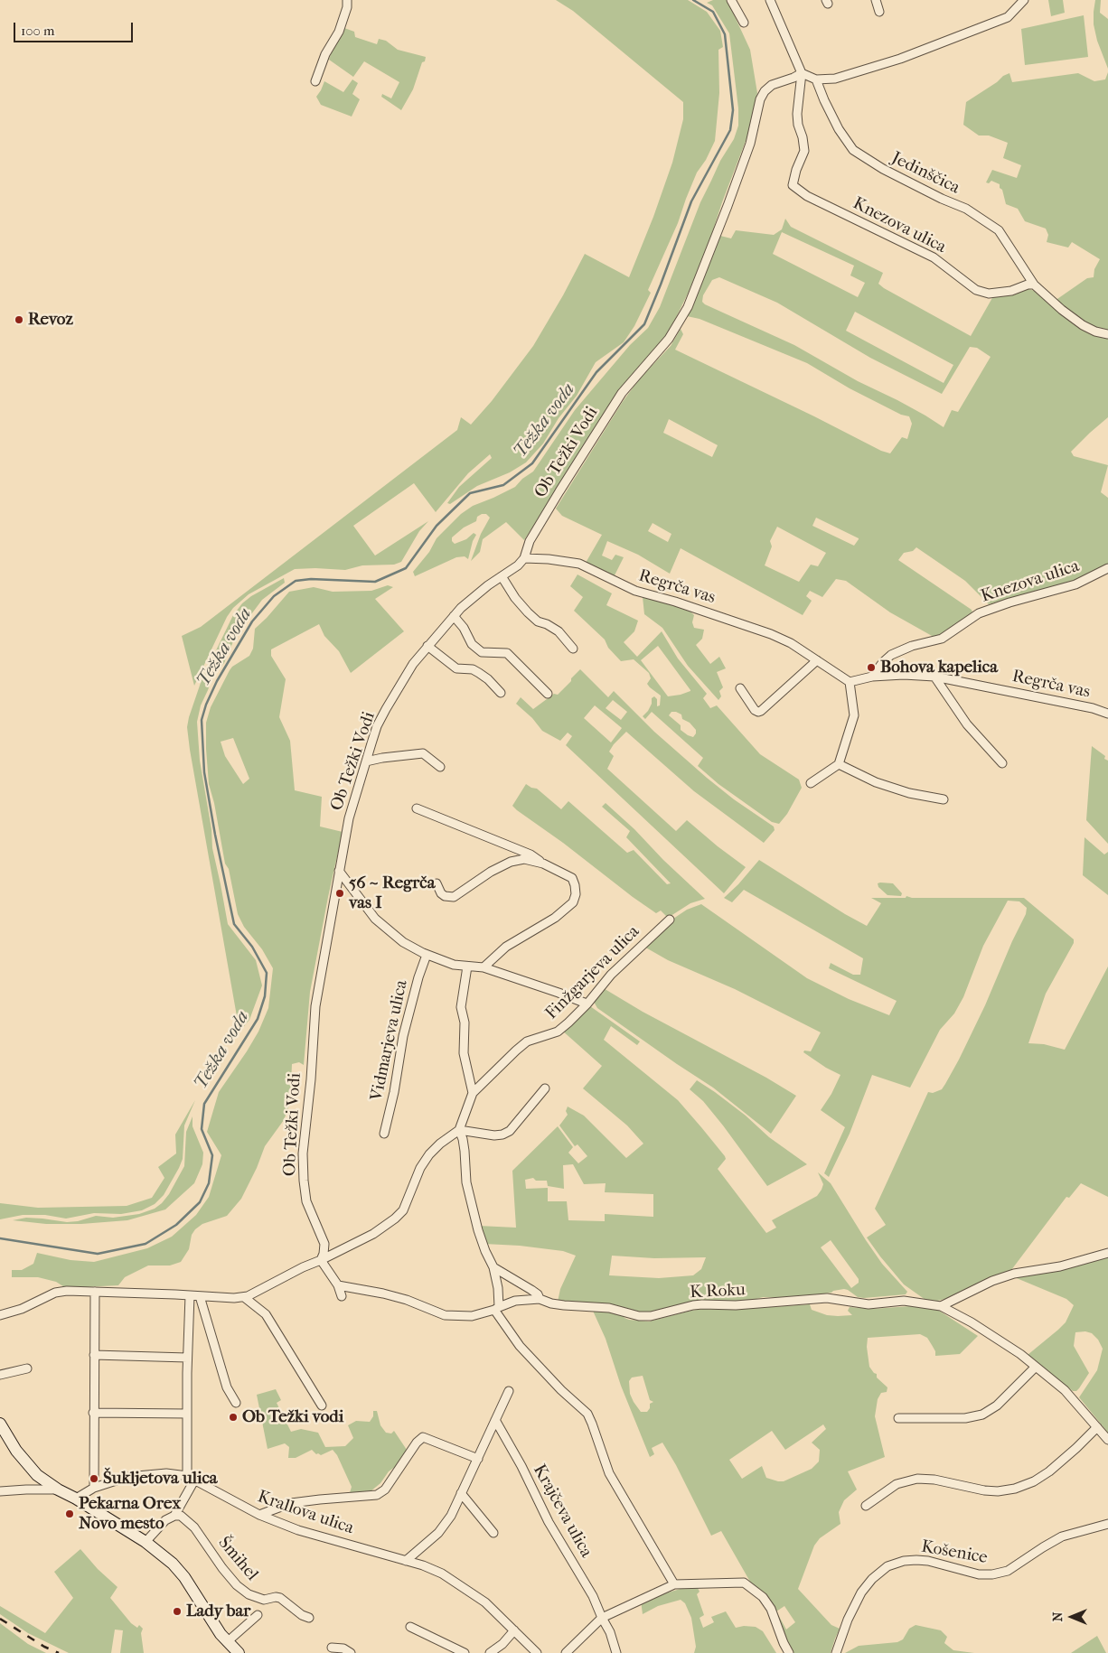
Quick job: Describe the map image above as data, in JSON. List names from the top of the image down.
{
  "streets": {
    "street": [
      "Jedinščica",
      "Knezova ulica",
      "Ob Težki Vodi",
      "Regrča vas",
      "Finžgarjeva ulica",
      "Vidmarjeva ulica",
      "K Roku",
      "Krajčeva ulica",
      "Krallova ulica",
      "Košenice",
      "Šmihel"
    ]
  },
  "crossings": [
    ["Jedinščica", "Knezova ulica"],
    ["Knezova ulica", "Ob Težki Vodi"],
    ["Knezova ulica", "Regrča vas"],
    ["Ob Težki Vodi", "Regrča vas"]
  ],
  "water": ["Težka voda"],
  "places": [
    "Revoz",
    "Bohova kapelica",
    "56 ~ Regrča vas I",
    "Ob Težki vodi",
    "Šukljetova ulica",
    "Pekarna Orex Novo mesto",
    "Lady bar"
  ],
  "scale_bar": "100 m",
  "north": "left"
}
